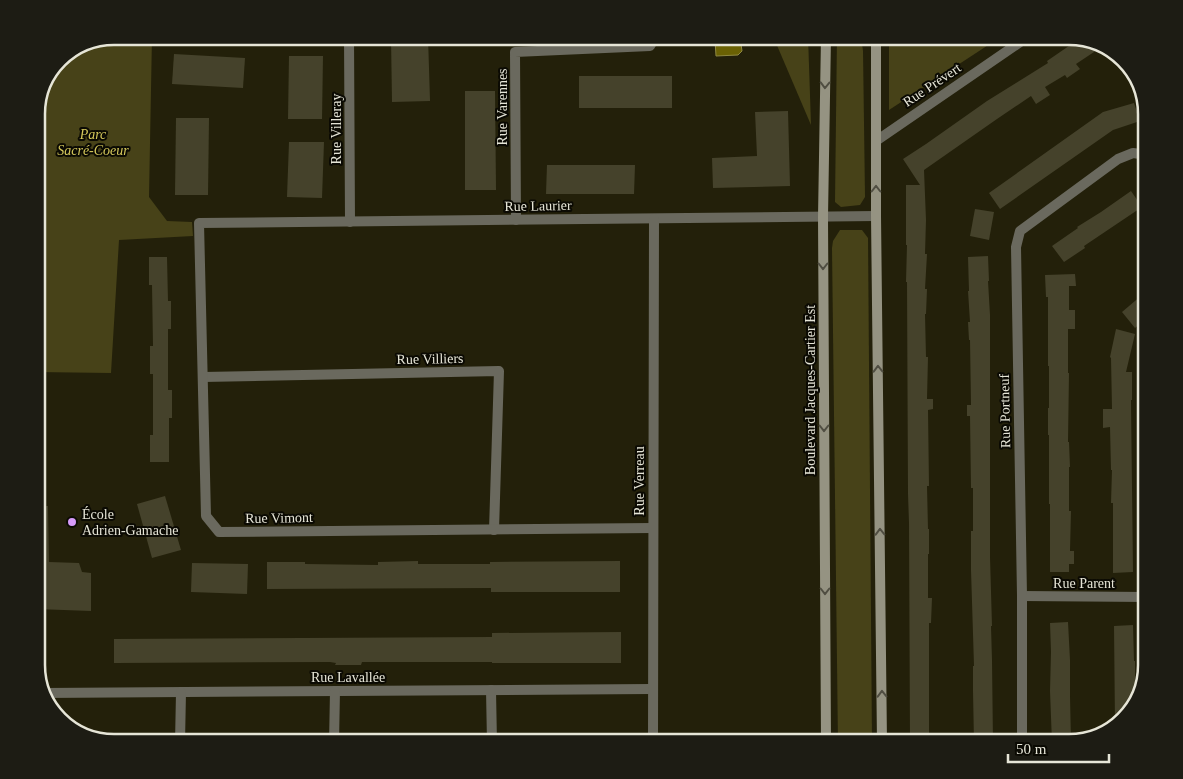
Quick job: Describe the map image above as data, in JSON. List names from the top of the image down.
{
  "streets": {
    "main road": ["Boulevard Jacques-Cartier Est"],
    "street": [
      "Rue Prévert",
      "Rue Varennes",
      "Rue Villeray",
      "Rue Laurier",
      "Rue Villiers",
      "Rue Portneuf",
      "Rue Verreau",
      "Rue Vimont",
      "Rue Parent",
      "Rue Lavallée"
    ]
  },
  "crossings": [
    ["Rue Varennes", "Rue Laurier"],
    ["Rue Villeray", "Rue Laurier"],
    ["Rue Laurier", "Boulevard Jacques-Cartier Est"],
    ["Rue Laurier", "Rue Verreau"],
    ["Rue Laurier", "Rue Vimont"],
    ["Rue Villiers", "Rue Vimont"],
    ["Rue Portneuf", "Rue Parent"],
    ["Rue Verreau", "Rue Vimont"],
    ["Rue Verreau", "Rue Lavallée"]
  ],
  "parks": ["Parc Sacré-Coeur"],
  "places": ["École Adrien-Gamache"],
  "scale_bar": "50 m"
}
